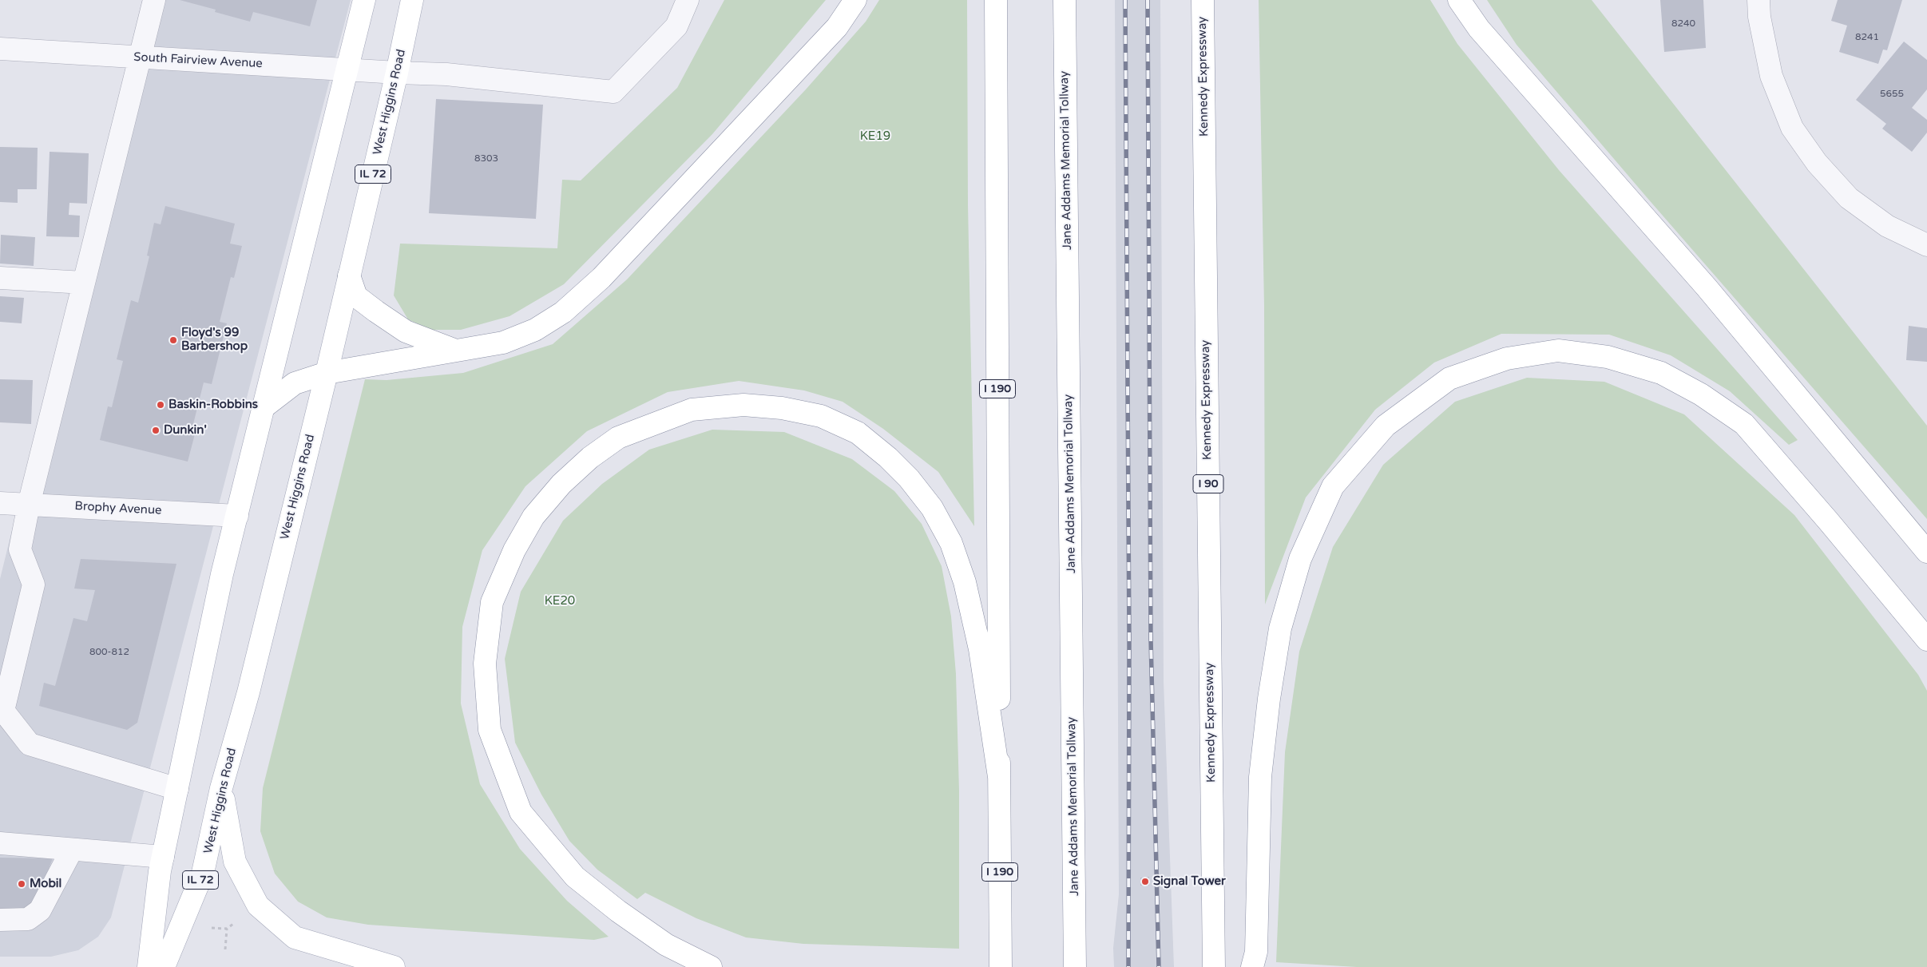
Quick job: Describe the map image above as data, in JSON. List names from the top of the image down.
{
  "streets": {
    "main road": [
      "Kennedy Expressway",
      "West Higgins Road",
      "Jane Addams Memorial Tollway",
      "IL 72",
      "I 190",
      "I 90"
    ],
    "street": ["South Fairview Avenue", "Brophy Avenue"]
  },
  "crossings": [
    ["South Fairview Avenue", "West Higgins Road"]
  ],
  "parks": ["KE19", "KE20"],
  "places": [
    "Floyd's 99 Barbershop",
    "Baskin-Robbins",
    "Dunkin'",
    "Signal Tower",
    "Mobil"
  ],
  "house_numbers": [
    "8240",
    "8241",
    "5655",
    "8303",
    "800-812"
  ]
}
